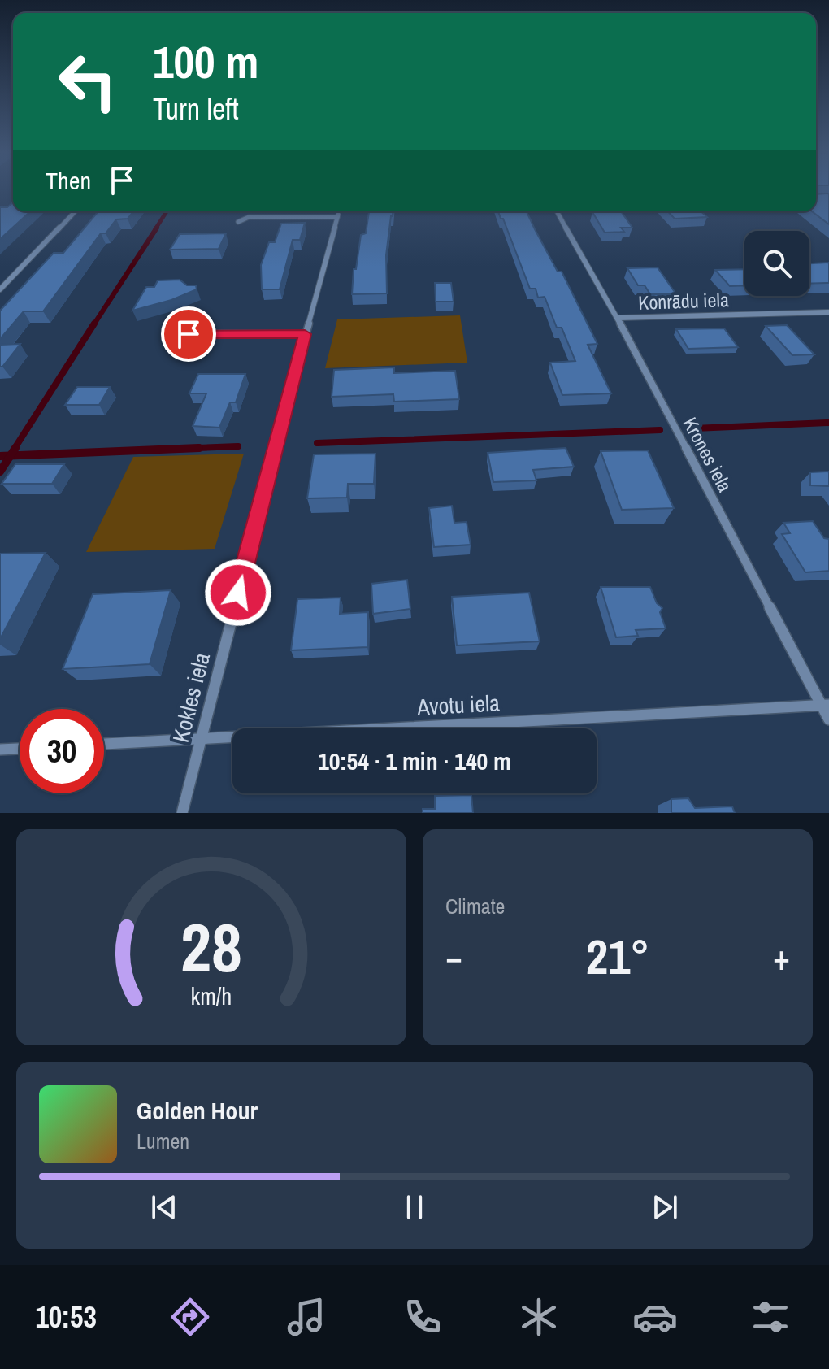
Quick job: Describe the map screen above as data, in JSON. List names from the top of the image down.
{
  "streets": {
    "street": [
      "Konrādu iela",
      "Krones iela",
      "Kokles iela",
      "Avotu iela"
    ]
  },
  "crossings": [
    ["Konrādu iela", "Krones iela"],
    ["Krones iela", "Avotu iela"],
    ["Kokles iela", "Avotu iela"]
  ],
  "page": {
    "turn": ["100 m", "Turn left"],
    "then": "Then",
    "limit": "30",
    "trip": "10:54 · 1 min · 140 m",
    "tile": "Climate",
    "heat": ["−", "21°", "+"],
    "song": ["Golden Hour", "Lumen"],
    "tabs": "10:53",
    "gauge": ["28", "km/h"]
  }
}
